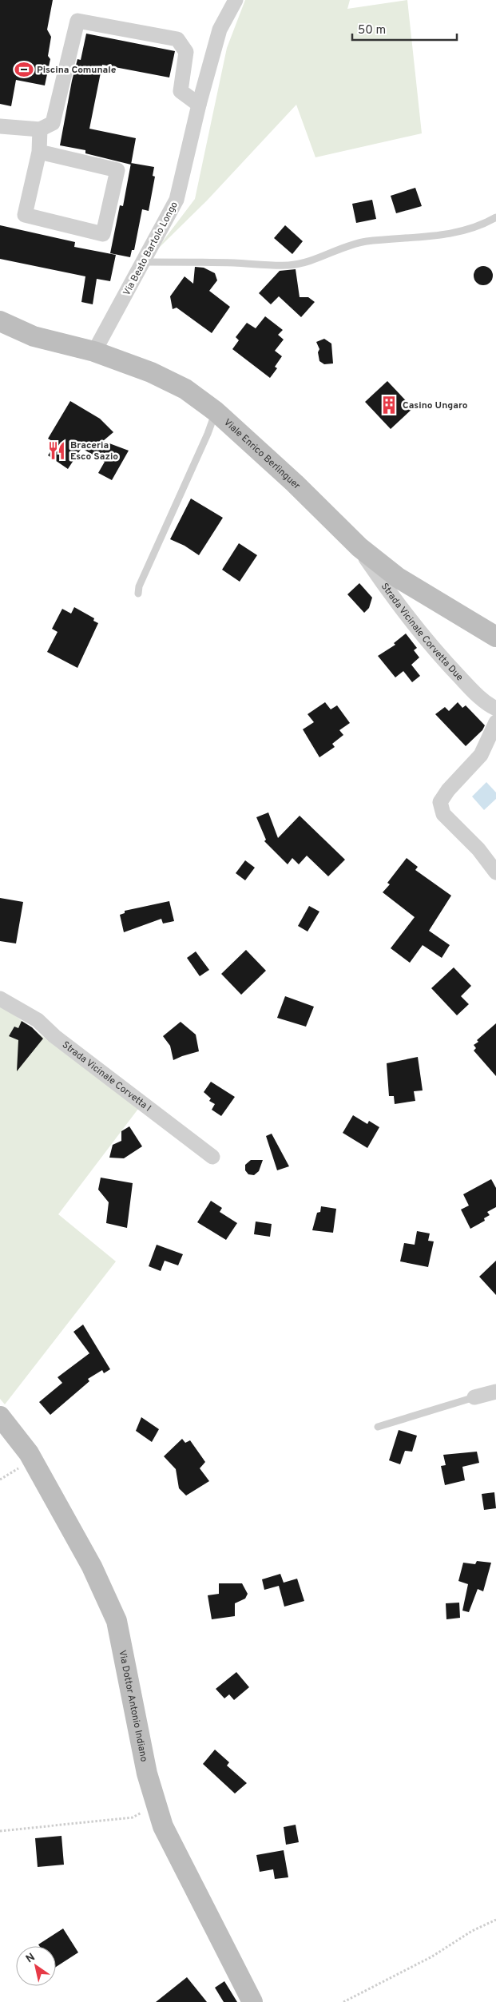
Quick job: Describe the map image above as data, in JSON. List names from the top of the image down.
{
  "streets": {
    "main road": ["Viale Enrico Berlinguer", "Via Dottor Antonio Indiano"],
    "street": ["Via Beato Bartolo Longo", "Strada Vicinale Corvetta Due", "Strada Vicinale Corvetta I"]
  },
  "crossings": [
    ["Via Beato Bartolo Longo", "Viale Enrico Berlinguer"],
    ["Viale Enrico Berlinguer", "Strada Vicinale Corvetta Due"]
  ],
  "places": {
    "sports": ["Piscina Comunale"],
    "building": ["Casino Ungaro"],
    "restaurant": ["Braceria Esco Sazio"]
  },
  "scale_bar": "50 m",
  "north": "top left"
}
